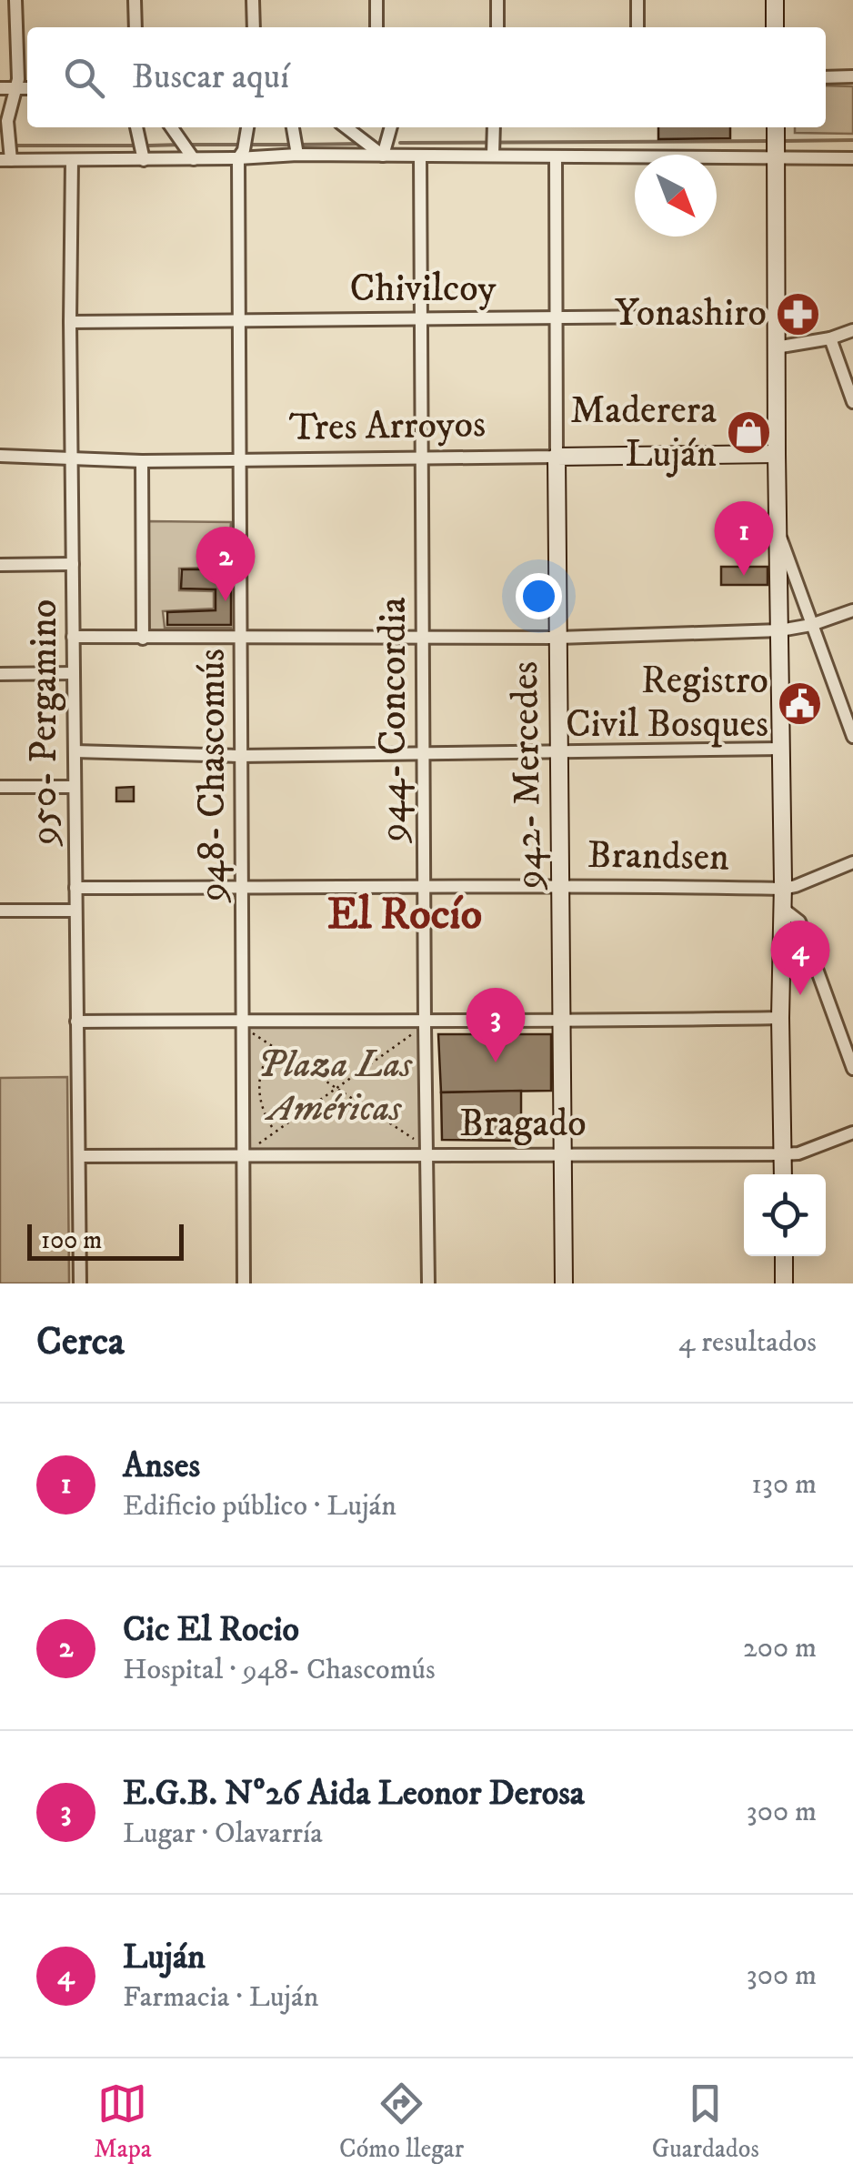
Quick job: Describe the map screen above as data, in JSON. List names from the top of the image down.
{
  "streets": {
    "main road": ["Tres Arroyos", "942- Mercedes"],
    "street": [
      "Chivilcoy",
      "944- Concordia",
      "950- Pergamino",
      "948- Chascomús",
      "Brandsen",
      "Bragado"
    ]
  },
  "crossings": [
    ["Chivilcoy", "944- Concordia"],
    ["Chivilcoy", "950- Pergamino"],
    ["Chivilcoy", "948- Chascomús"],
    ["Chivilcoy", "942- Mercedes"],
    ["Tres Arroyos", "944- Concordia"],
    ["Tres Arroyos", "950- Pergamino"],
    ["Tres Arroyos", "948- Chascomús"],
    ["Tres Arroyos", "942- Mercedes"],
    ["944- Concordia", "Brandsen"],
    ["944- Concordia", "Bragado"],
    ["950- Pergamino", "Brandsen"],
    ["950- Pergamino", "Bragado"],
    ["948- Chascomús", "Brandsen"],
    ["948- Chascomús", "Bragado"],
    ["942- Mercedes", "Brandsen"],
    ["942- Mercedes", "Bragado"]
  ],
  "districts": ["El Rocío"],
  "parks": ["Plaza Las Américas"],
  "places": {
    "pharmacy": ["Yonashiro"],
    "shop": ["Maderera Luján"],
    "public building": ["Registro Civil Bosques"]
  },
  "scale_bar": "100 m",
  "north": "bottom right",
  "page": {
    "search": "Buscar aquí",
    "pins": [
      "1",
      "2",
      "4",
      "3"
    ],
    "scale": "100 m",
    "heading": ["Cerca", "4 resultados"],
    "list": [
      {
        "mark": "1",
        "name": "Anses",
        "note": "Edificio público · Luján",
        "value": "130 m"
      },
      {
        "mark": "2",
        "name": "Cic El Rocio",
        "note": "Hospital · 948- Chascomús",
        "value": "200 m"
      },
      {
        "mark": "3",
        "name": "E.G.B. Nº26 Aida Leonor Derosa",
        "note": "Lugar · Olavarría",
        "value": "300 m"
      },
      {
        "mark": "4",
        "name": "Luján",
        "note": "Farmacia · Luján",
        "value": "300 m"
      }
    ],
    "nav": ["Mapa", "Cómo llegar", "Guardados"]
  }
}
